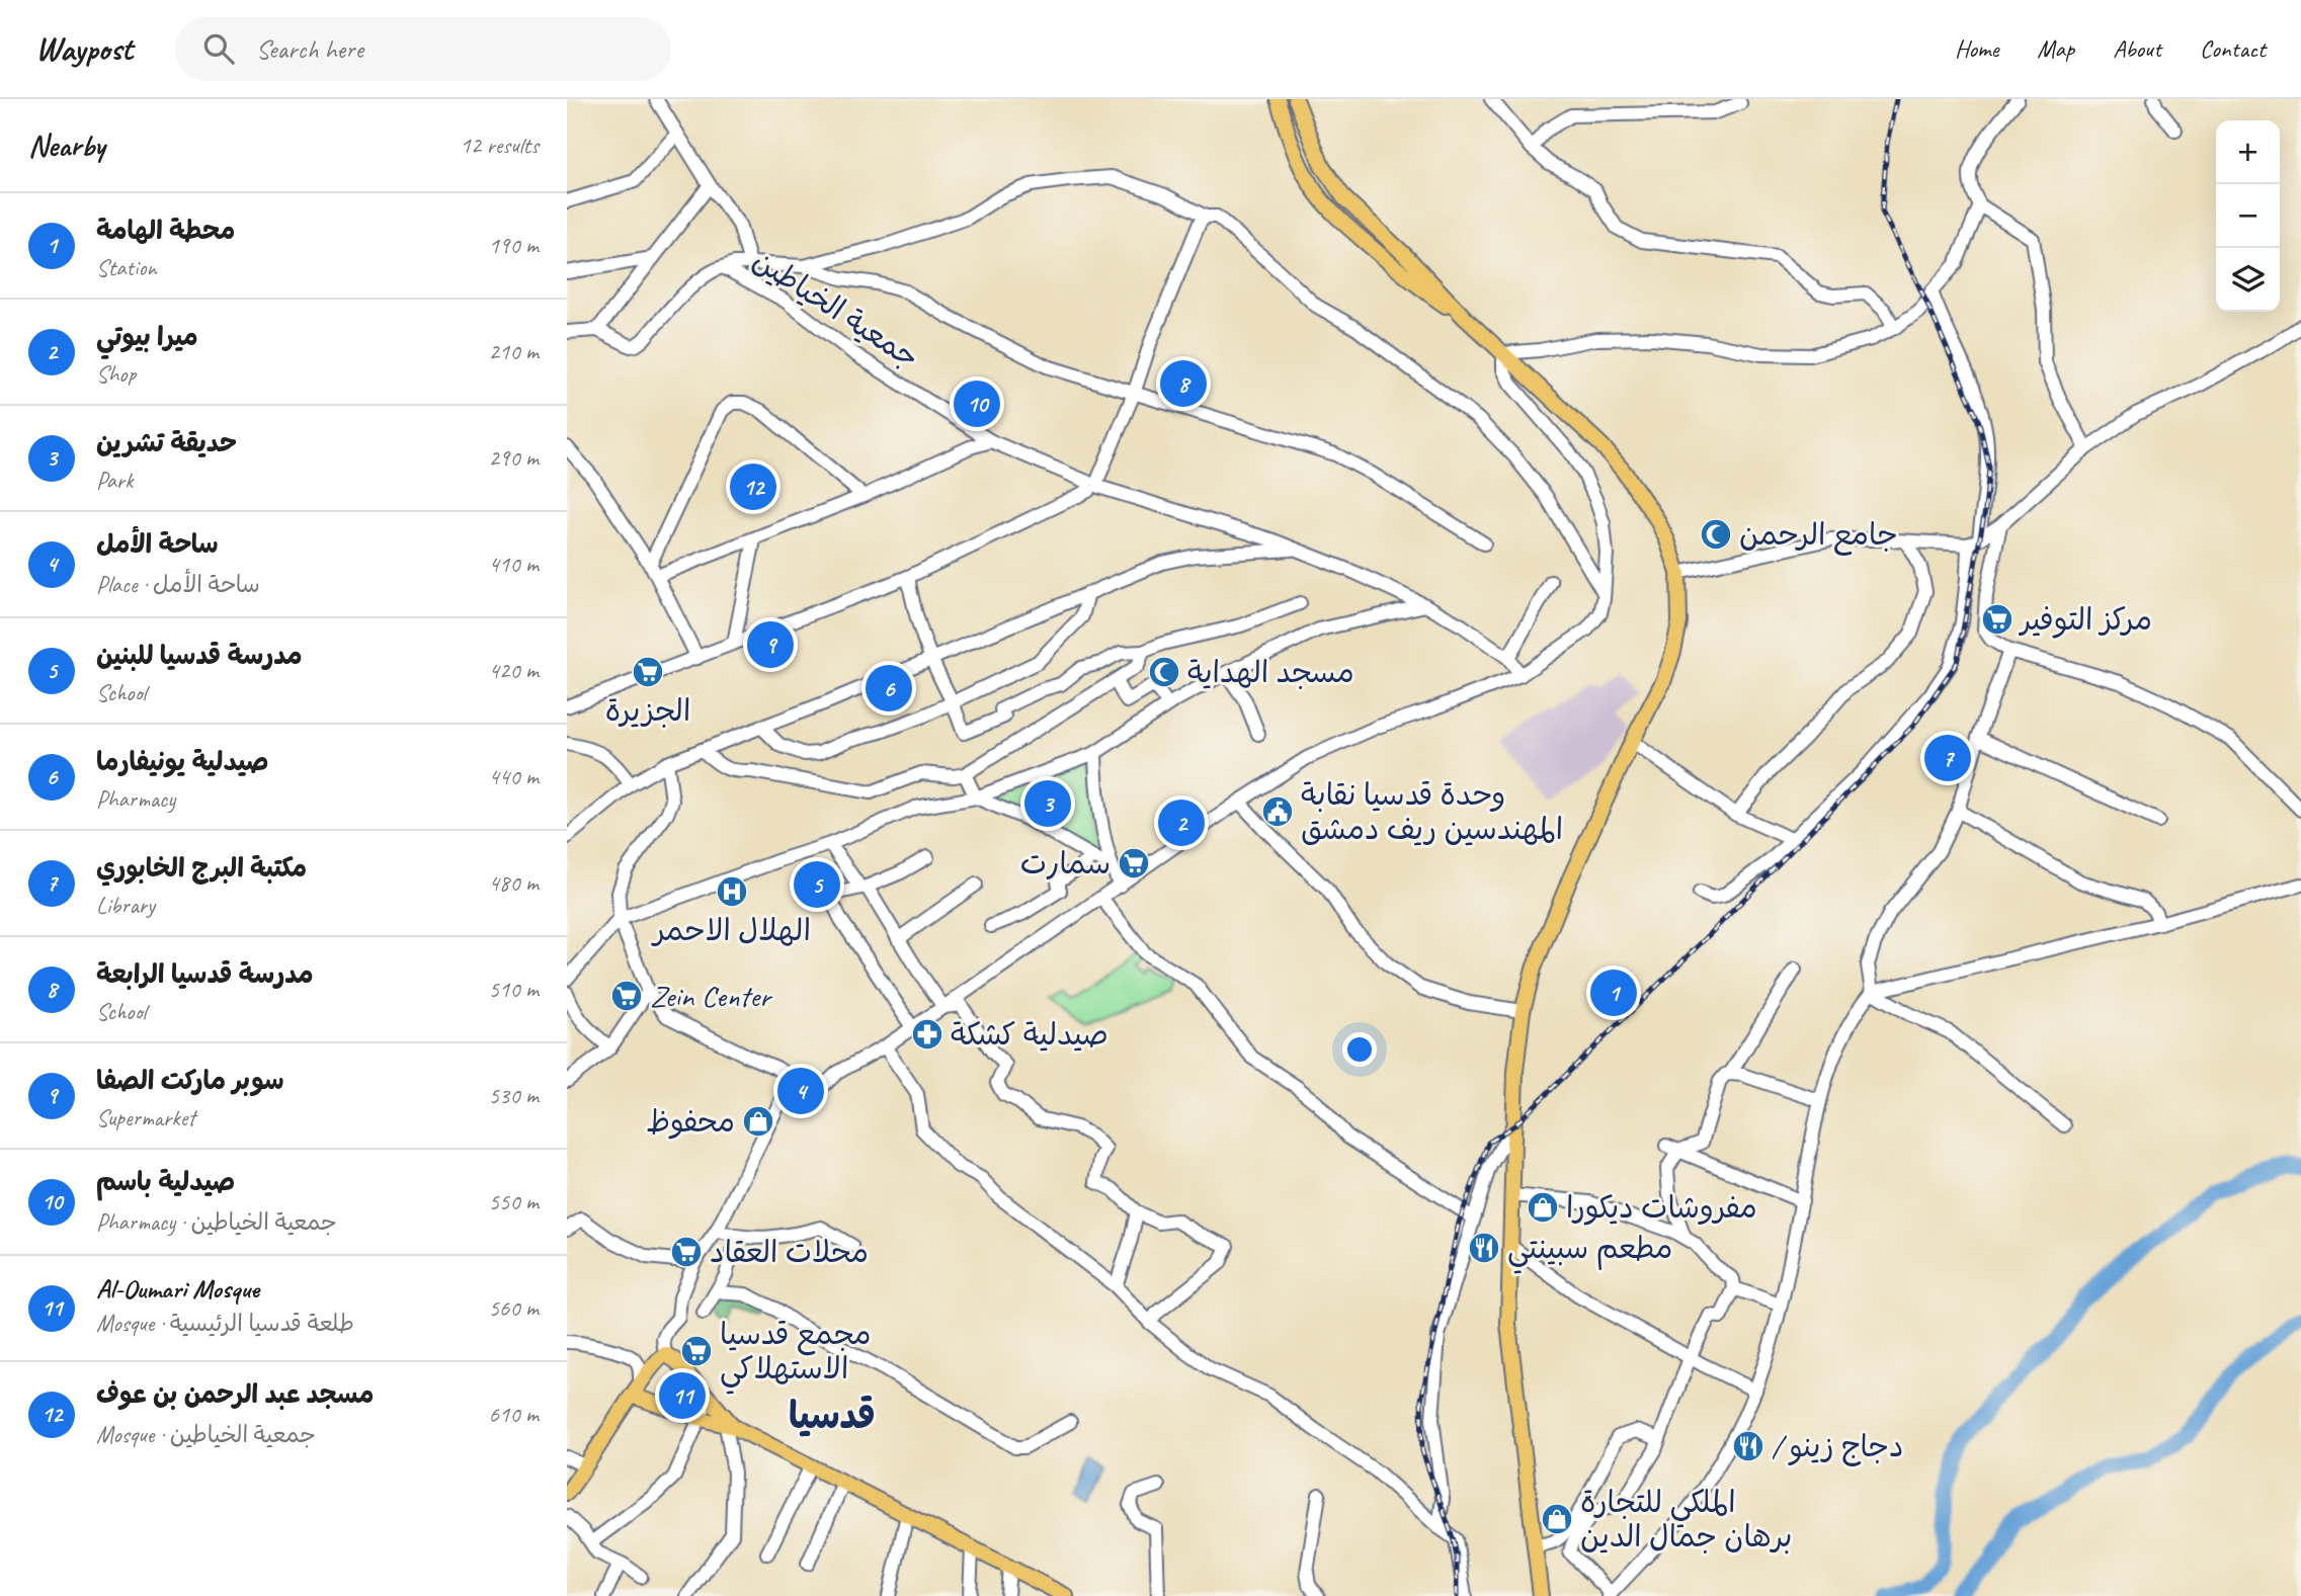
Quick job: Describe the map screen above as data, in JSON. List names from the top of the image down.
{
  "streets": {
    "street": ["جمعية الخياطين"]
  },
  "districts": ["قدسيا"],
  "places": {
    "mosque": ["جامع الرحمن", "مسجد الهداية"],
    "supermarket": [
      "مركز التوفير",
      "الجزيرة",
      "سمارت",
      "Zein Center",
      "محلات العقاد",
      "مجمع قدسيا الاستهلاكي"
    ],
    "public building": ["وحدة قدسيا نقابة المهندسين ريف دمشق"],
    "hospital": ["الهلال الاحمر"],
    "pharmacy": ["صيدلية كشكة"],
    "shop": ["محفوظ", "مفروشات ديكورا", "الملكي للتجارة برهان جمال الدين"],
    "restaurant": ["مطعم سبينتي", "/ دجاج زينو"]
  },
  "page": {
    "header": "Waypost",
    "search": "Search here",
    "nav": [
      "Home",
      "Map",
      "About",
      "Contact"
    ],
    "heading": ["Nearby", "12 results"],
    "map_buttons": ["+", "−"],
    "list": [
      {
        "mark": "1",
        "name": "محطة الهامة",
        "note": "Station",
        "value": "190 m"
      },
      {
        "mark": "2",
        "name": "ميرا بيوتي",
        "note": "Shop",
        "value": "210 m"
      },
      {
        "mark": "3",
        "name": "حديقة تشرين",
        "note": "Park",
        "value": "290 m"
      },
      {
        "mark": "4",
        "name": "ساحة الأمل",
        "note": "Place · ساحة الأمل",
        "value": "410 m"
      },
      {
        "mark": "5",
        "name": "مدرسة قدسيا للبنين",
        "note": "School",
        "value": "420 m"
      },
      {
        "mark": "6",
        "name": "صيدلية يونيفارما",
        "note": "Pharmacy",
        "value": "440 m"
      },
      {
        "mark": "7",
        "name": "مكتبة البرج الخابوري",
        "note": "Library",
        "value": "480 m"
      },
      {
        "mark": "8",
        "name": "مدرسة قدسيا الرابعة",
        "note": "School",
        "value": "510 m"
      },
      {
        "mark": "9",
        "name": "سوبر ماركت الصفا",
        "note": "Supermarket",
        "value": "530 m"
      },
      {
        "mark": "10",
        "name": "صيدلية باسم",
        "note": "Pharmacy · جمعية الخياطين",
        "value": "550 m"
      },
      {
        "mark": "11",
        "name": "Al-Oumari Mosque",
        "note": "Mosque · طلعة قدسيا الرئيسية",
        "value": "560 m"
      },
      {
        "mark": "12",
        "name": "مسجد عبد الرحمن بن عوف",
        "note": "Mosque · جمعية الخياطين",
        "value": "610 m"
      }
    ],
    "pins": [
      "8",
      "10",
      "12",
      "9",
      "6",
      "7",
      "3",
      "2",
      "5",
      "1",
      "4",
      "11"
    ]
  }
}
